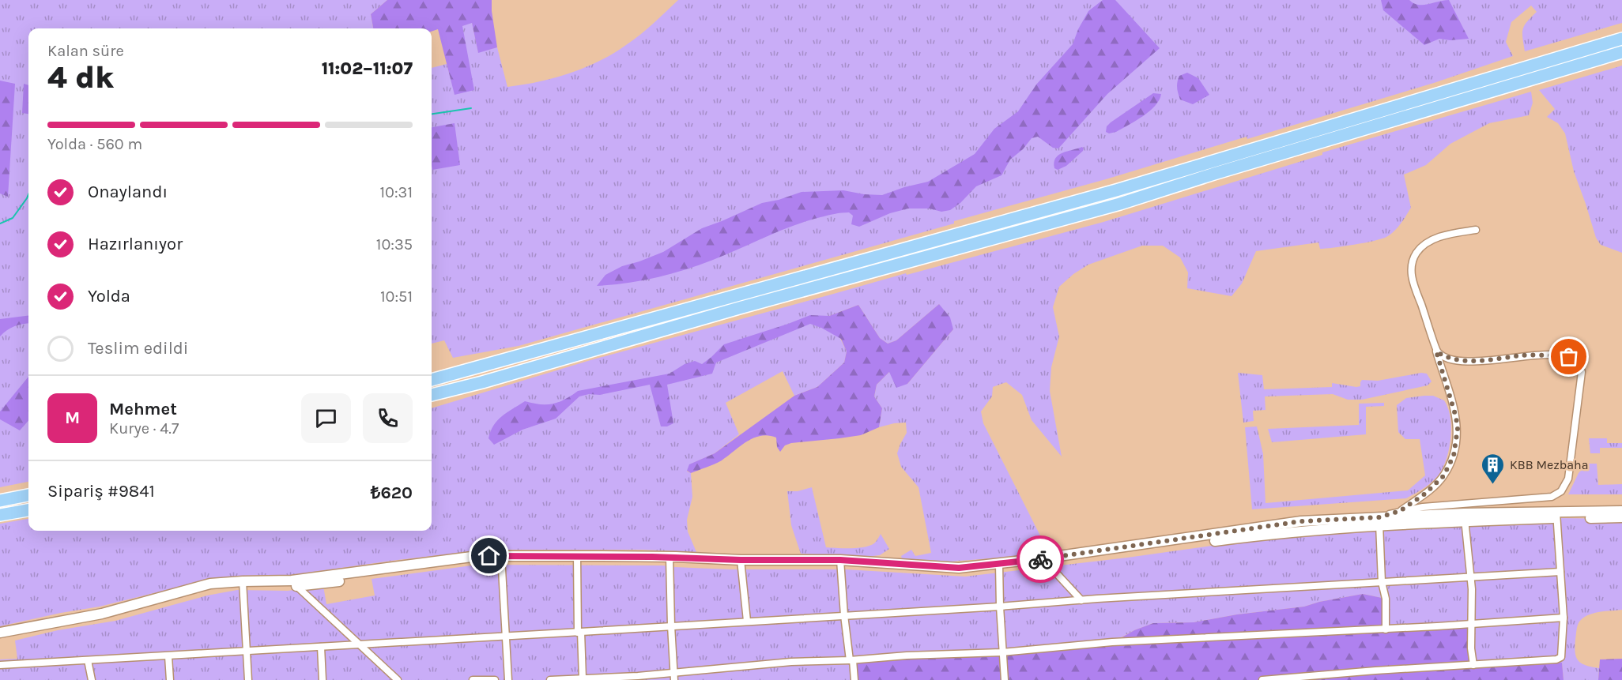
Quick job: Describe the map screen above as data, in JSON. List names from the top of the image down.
{
  "places": {
    "building": ["KBB Mezbaha"]
  },
  "page": {
    "heading": ["4 dk", "Kalan süre", "11:02–11:07"],
    "panel": [
      "Mehmet",
      "Kurye · 4.7",
      "Sipariş #9841",
      "₺620"
    ],
    "bar": "Yolda · 560 m",
    "list": [
      ["Onaylandı", "10:31"],
      ["Hazırlanıyor", "10:35"],
      ["Yolda", "10:51"],
      "Teslim edildi"
    ],
    "round": "M"
  }
}
